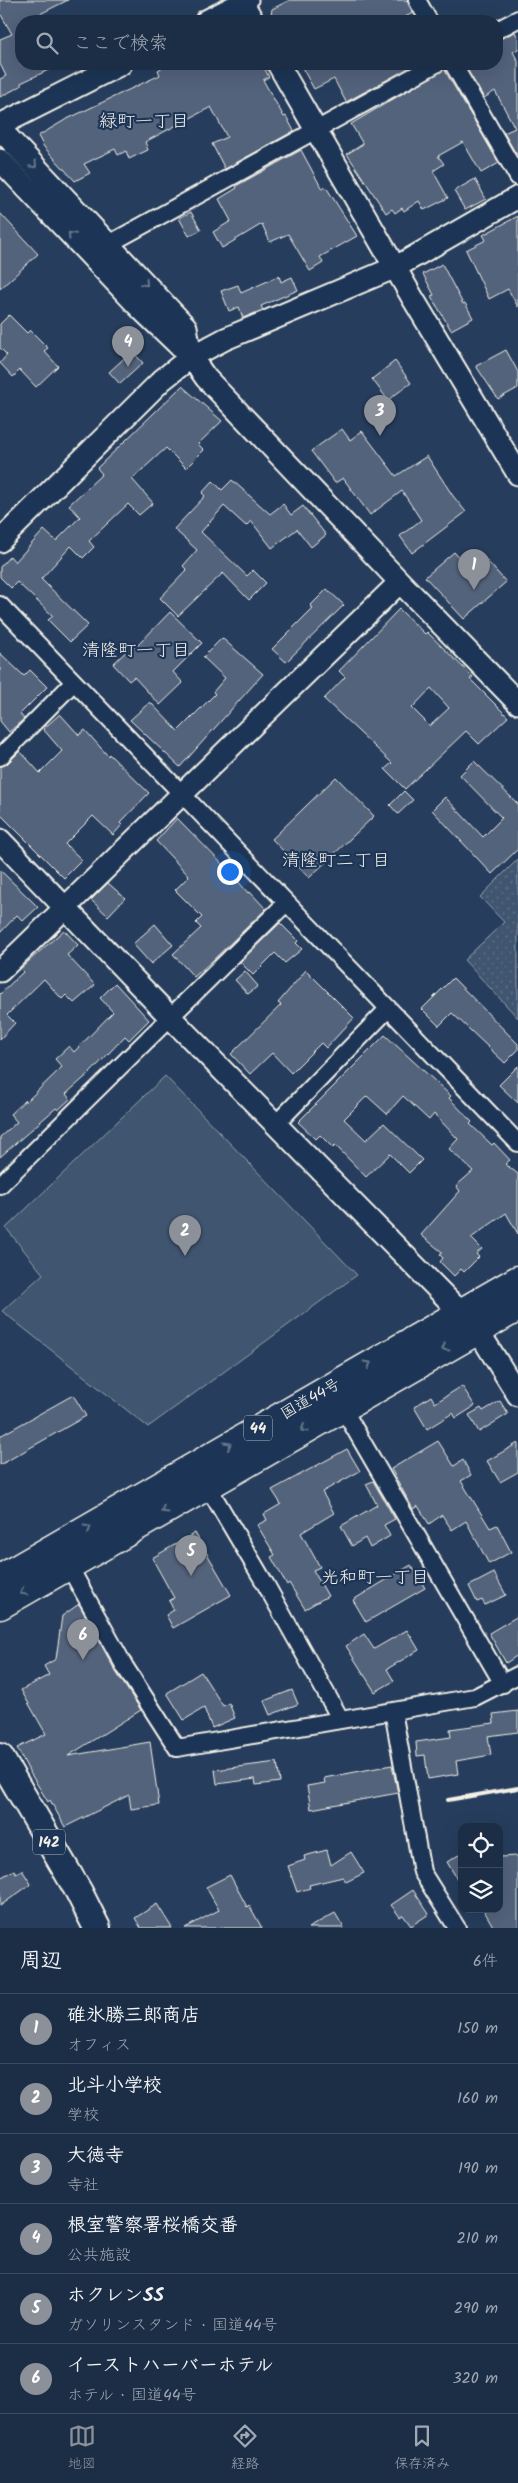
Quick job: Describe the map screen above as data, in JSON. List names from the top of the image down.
{
  "streets": {
    "highway": ["国道44号", "44"],
    "main road": ["142"]
  },
  "districts": [
    "緑町一丁目",
    "清隆町一丁目",
    "清隆町二丁目",
    "光和町一丁目"
  ],
  "page": {
    "search": "ここで検索",
    "pins": [
      "4",
      "3",
      "1",
      "2",
      "5",
      "6"
    ],
    "heading": ["周辺", "6件"],
    "list": [
      {
        "mark": "1",
        "name": "碓氷勝三郎商店",
        "note": "オフィス",
        "value": "150 m"
      },
      {
        "mark": "2",
        "name": "北斗小学校",
        "note": "学校",
        "value": "160 m"
      },
      {
        "mark": "3",
        "name": "大徳寺",
        "note": "寺社",
        "value": "190 m"
      },
      {
        "mark": "4",
        "name": "根室警察署桜橋交番",
        "note": "公共施設",
        "value": "210 m"
      },
      {
        "mark": "5",
        "name": "ホクレンSS",
        "note": "ガソリンスタンド · 国道44号",
        "value": "290 m"
      },
      {
        "mark": "6",
        "name": "イーストハーバーホテル",
        "note": "ホテル · 国道44号",
        "value": "320 m"
      }
    ],
    "nav": ["地図", "経路", "保存済み"]
  }
}
